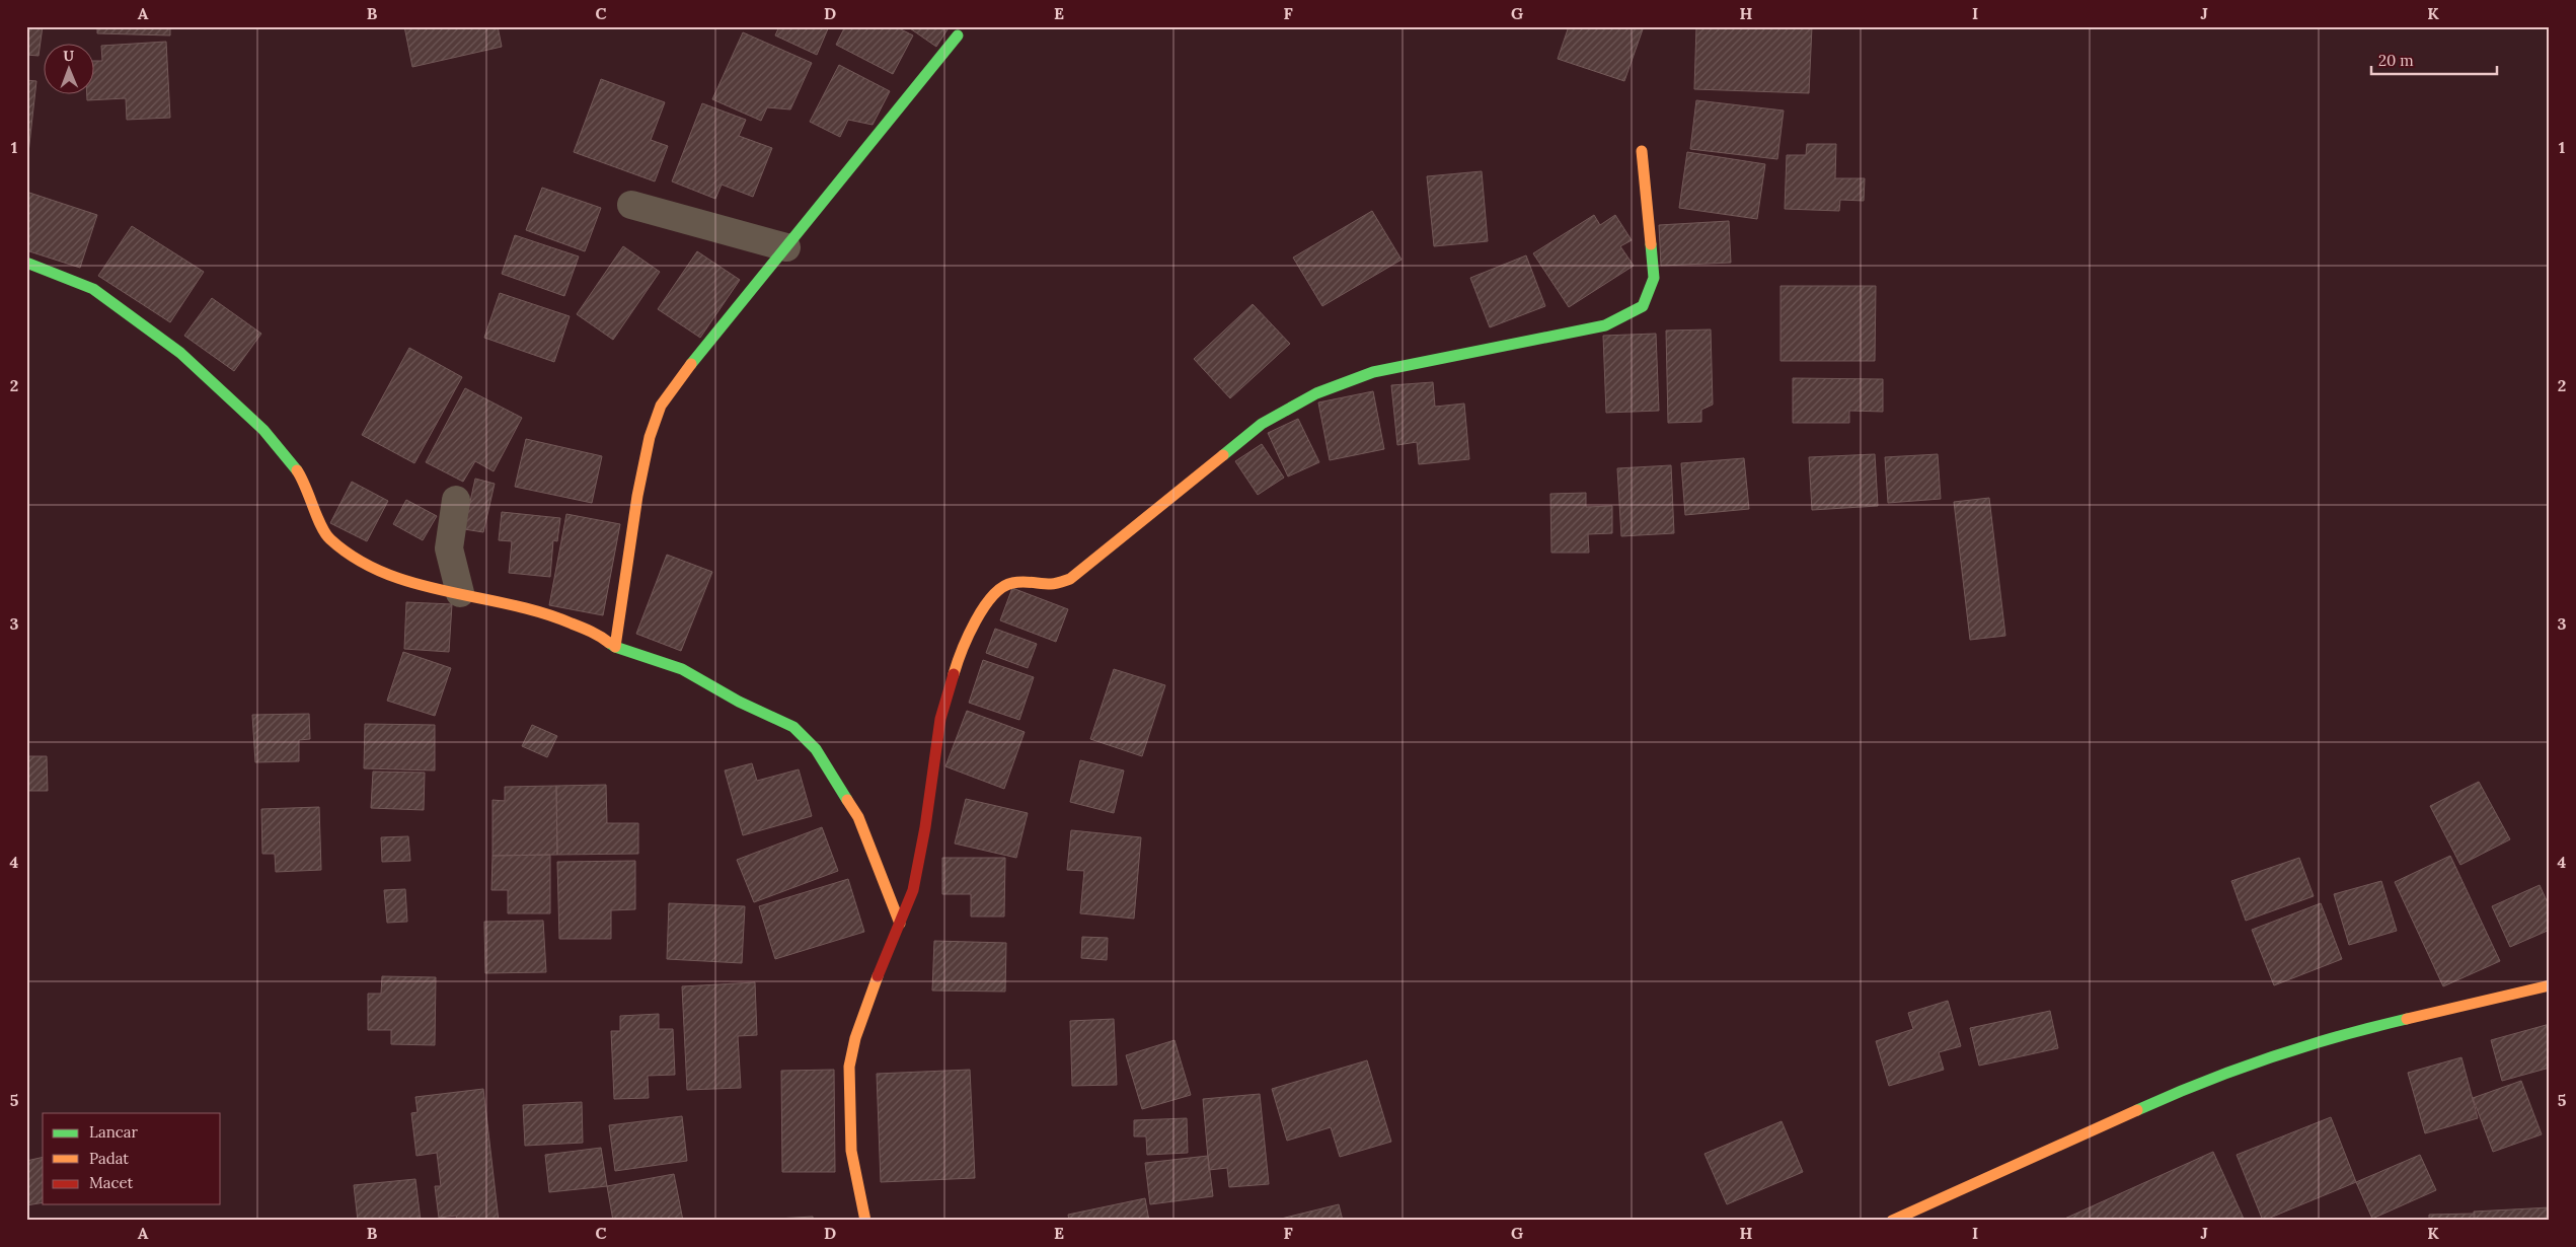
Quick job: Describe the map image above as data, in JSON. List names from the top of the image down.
{
  "legend": ["Lancar", "Padat", "Macet"],
  "scale_bar": "20 m",
  "north": "top",
  "grid": {
    "columns": [
      "A",
      "B",
      "C",
      "D",
      "E",
      "F",
      "G",
      "H",
      "I",
      "J",
      "K"
    ],
    "rows": [
      "1",
      "2",
      "3",
      "4",
      "5"
    ]
  }
}
